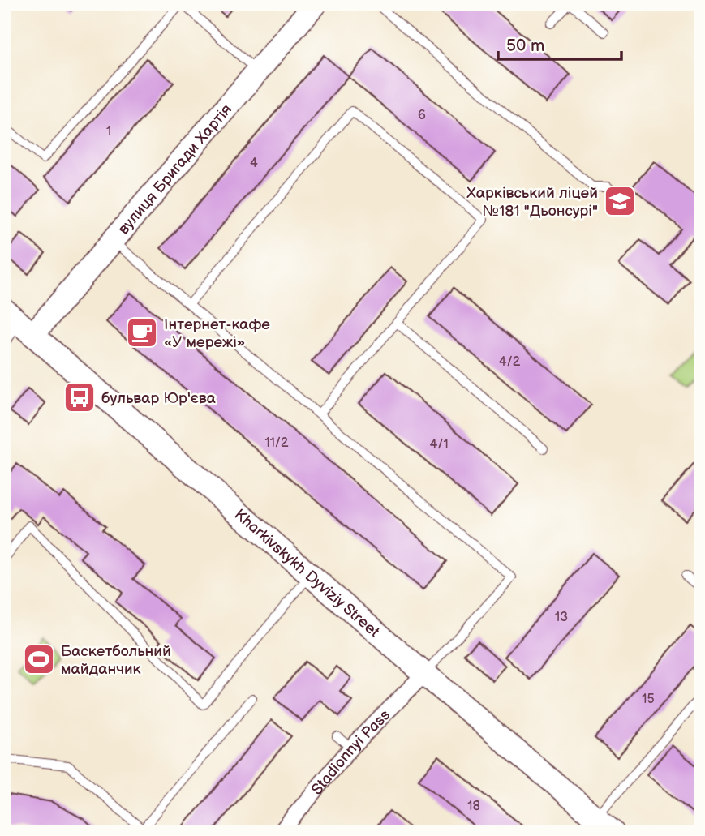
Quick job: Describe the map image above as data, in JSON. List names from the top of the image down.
{
  "streets": {
    "street": ["вулиця Бригади Хартія", "Kharkivskykh Dyviziy Street", "Stadionnyi Pass"]
  },
  "crossings": [
    ["вулиця Бригади Хартія", "Kharkivskykh Dyviziy Street"],
    ["Kharkivskykh Dyviziy Street", "Stadionnyi Pass"]
  ],
  "places": {
    "school or university": ["Харківський ліцей №181 \"Дьонсурі\""],
    "cafe": ["Інтернет-кафе «У мережі»"],
    "bus stop": ["бульвар Юр'єва"],
    "sports": ["Баскетбольний майданчик"]
  },
  "house_numbers": [
    "6",
    "1",
    "4",
    "4/2",
    "11/2",
    "4/1",
    "13",
    "15",
    "18"
  ],
  "scale_bar": "50 m"
}
